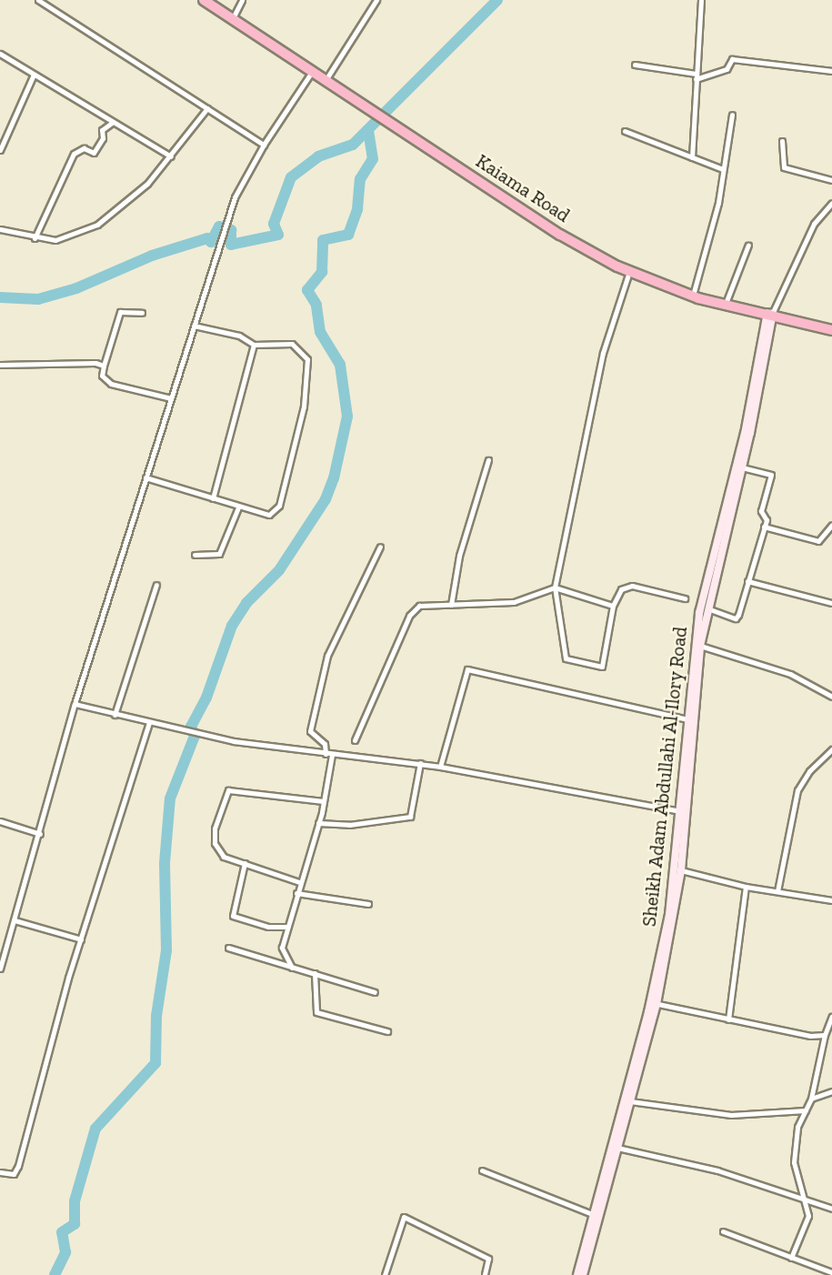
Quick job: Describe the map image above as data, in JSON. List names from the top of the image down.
{
  "streets": {
    "highway": ["Kaiama Road"],
    "street": ["Sheikh Adam Abdullahi Al-Ilory Road"]
  },
  "crossings": [
    ["Kaiama Road", "Sheikh Adam Abdullahi Al-Ilory Road"]
  ]
}
